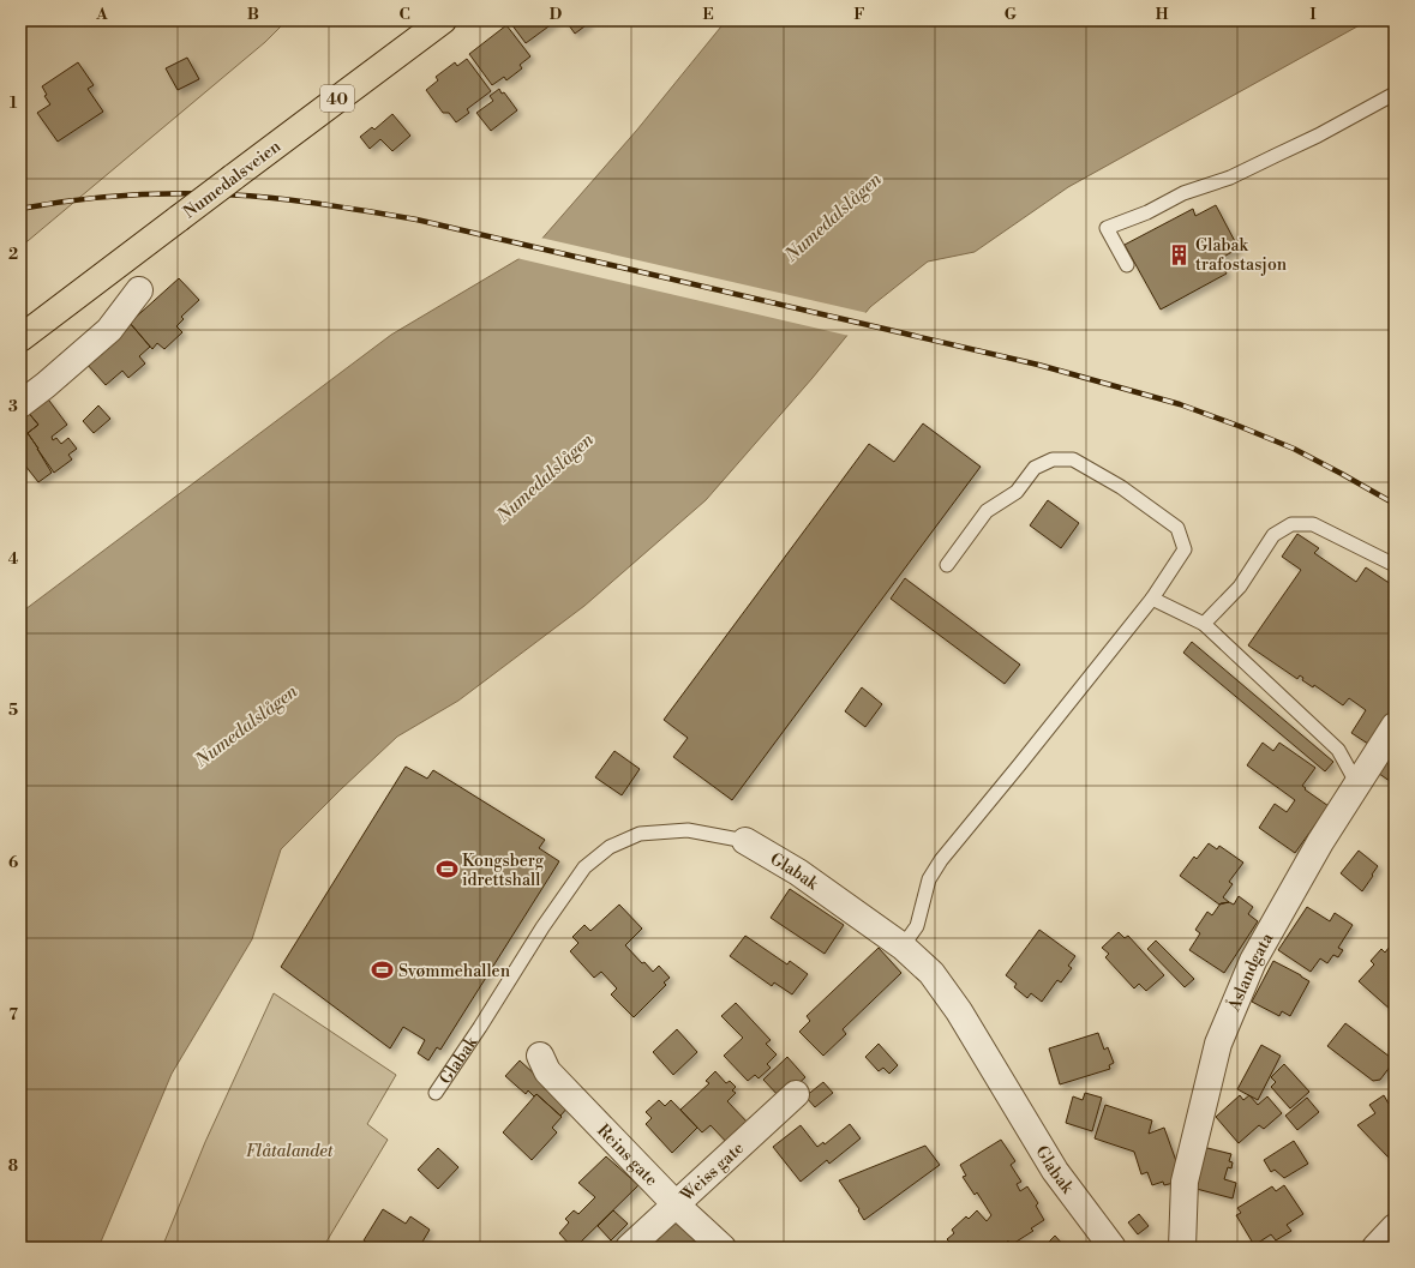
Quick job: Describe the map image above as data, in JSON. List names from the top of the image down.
{
  "streets": {
    "main road": ["40", "Numedalsveien"],
    "street": [
      "Glabak",
      "Åslandgata",
      "Reins gate",
      "Weiss gate"
    ]
  },
  "crossings": [
    ["Reins gate", "Weiss gate"]
  ],
  "water": ["Numedalslågen"],
  "parks": ["Flåtalandet"],
  "places": {
    "building": ["Glabak trafostasjon"],
    "sports": ["Kongsberg idrettshall", "Svømmehallen"]
  },
  "grid": {
    "columns": [
      "A",
      "B",
      "C",
      "D",
      "E",
      "F",
      "G",
      "H",
      "I"
    ],
    "rows": [
      "1",
      "2",
      "3",
      "4",
      "5",
      "6",
      "7",
      "8"
    ]
  }
}
